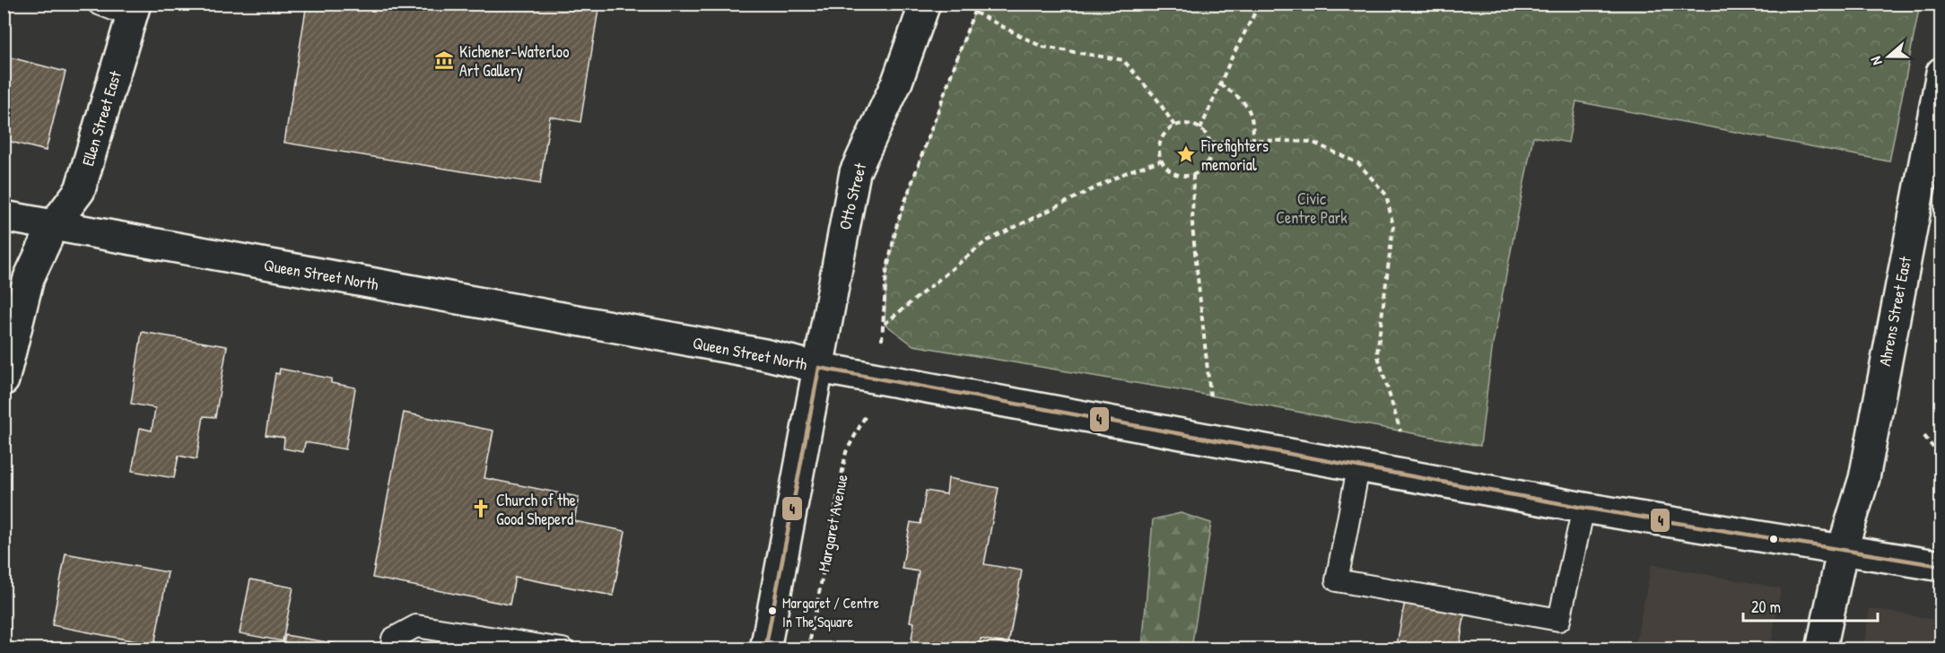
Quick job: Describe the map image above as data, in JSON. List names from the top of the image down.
{
  "streets": {
    "street": [
      "Ellen Street East",
      "Otto Street",
      "Queen Street North",
      "Ahrens Street East"
    ],
    "path": ["Margaret Avenue"]
  },
  "crossings": [
    ["Ellen Street East", "Queen Street North"],
    ["Otto Street", "Queen Street North"],
    ["Queen Street North", "Ahrens Street East"]
  ],
  "parks": ["Civic Centre Park"],
  "places": {
    "museum": ["Kichener-Waterloo Art Gallery"],
    "place": ["Firefighters memorial"],
    "church": ["Church of the Good Sheperd"],
    "other": ["Margaret / Centre In The Square"]
  },
  "lines": ["transit line 4"],
  "scale_bar": "20 m",
  "north": "left"
}
